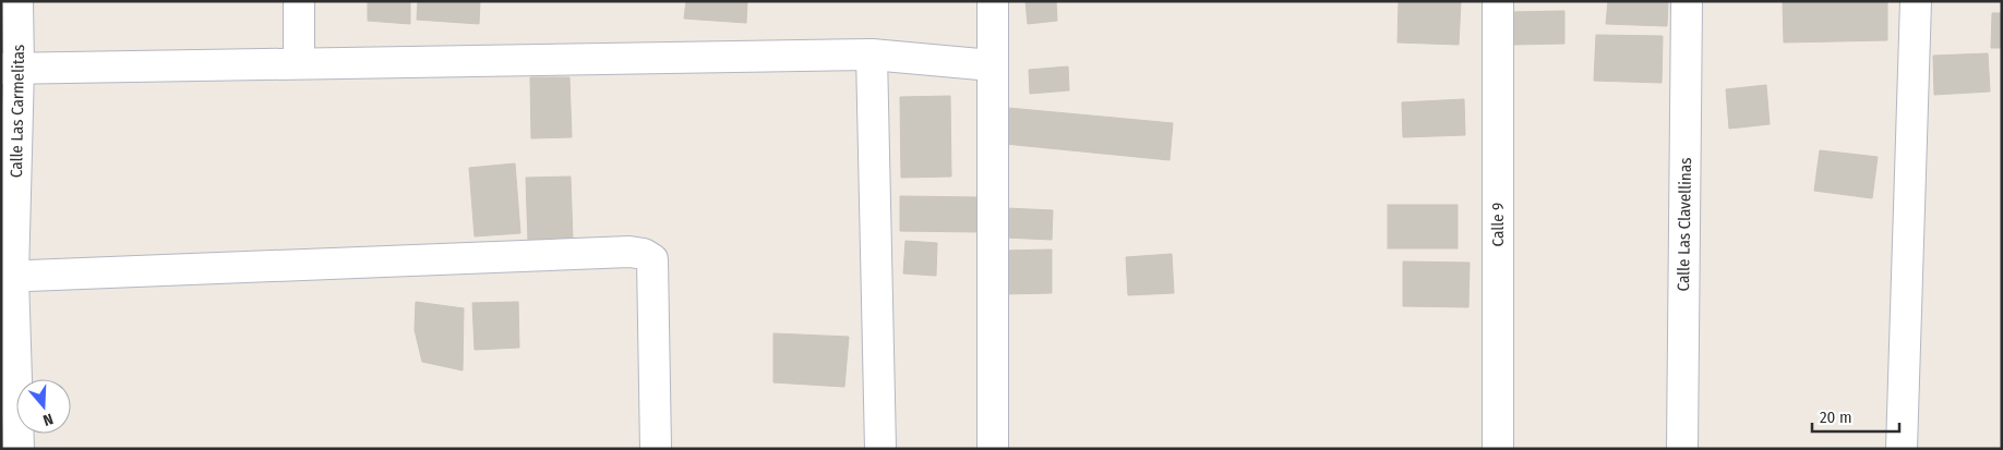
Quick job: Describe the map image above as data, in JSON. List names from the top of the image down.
{
  "streets": {
    "street": ["Calle Las Carmelitas", "Calle 9", "Calle Las Clavellinas"]
  },
  "scale_bar": "20 m",
  "north": "bottom"
}
